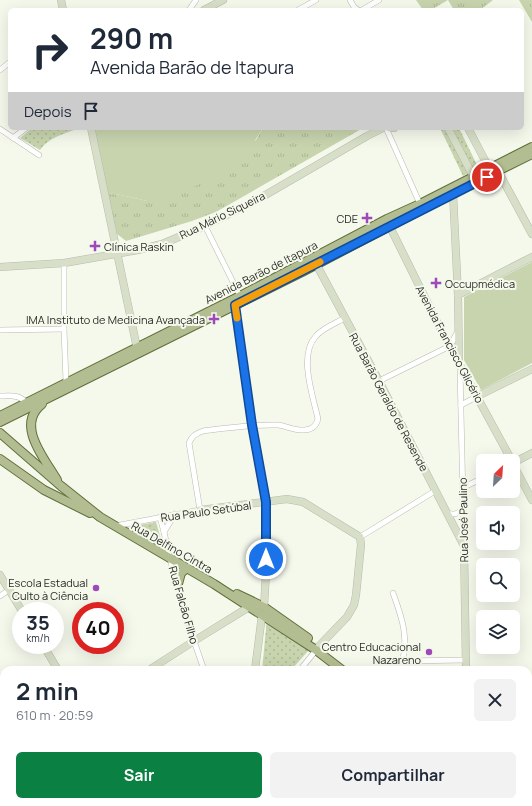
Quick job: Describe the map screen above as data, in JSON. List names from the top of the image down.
{
  "streets": {
    "main road": [
      "Rua Mário Siqueira",
      "Avenida Barão de Itapura",
      "Avenida Francisco Glicério",
      "Rua Barão Geraldo de Resende",
      "Rua Paulo Setúbal",
      "Rua José Paulino",
      "Rua Delfino Cintra"
    ],
    "street": ["Rua Falcão Filho"]
  },
  "crossings": [
    ["Avenida Barão de Itapura", "Avenida Francisco Glicério"],
    ["Avenida Barão de Itapura", "Rua Barão Geraldo de Resende"],
    ["Avenida Barão de Itapura", "Rua José Paulino"],
    ["Avenida Francisco Glicério", "Rua José Paulino"],
    ["Rua Barão Geraldo de Resende", "Rua José Paulino"],
    ["Rua Paulo Setúbal", "Rua Delfino Cintra"],
    ["Rua Paulo Setúbal", "Rua Falcão Filho"],
    ["Rua Delfino Cintra", "Rua Falcão Filho"]
  ],
  "places": {
    "health": [
      "CDE",
      "Clínica Raskin",
      "Occupmédica",
      "IMA Instituto de Medicina Avançada"
    ],
    "other": ["Escola Estadual Culto à Ciência", "Centro Educacional Nazareno"]
  },
  "north": "top right",
  "page": {
    "turn": ["290 m", "Avenida Barão de Itapura"],
    "then": "Depois",
    "speed": "35 km/h",
    "limit": "40",
    "heading": ["2 min", "610 m · 20:59"],
    "buttons": ["Sair", "Compartilhar"]
  }
}
